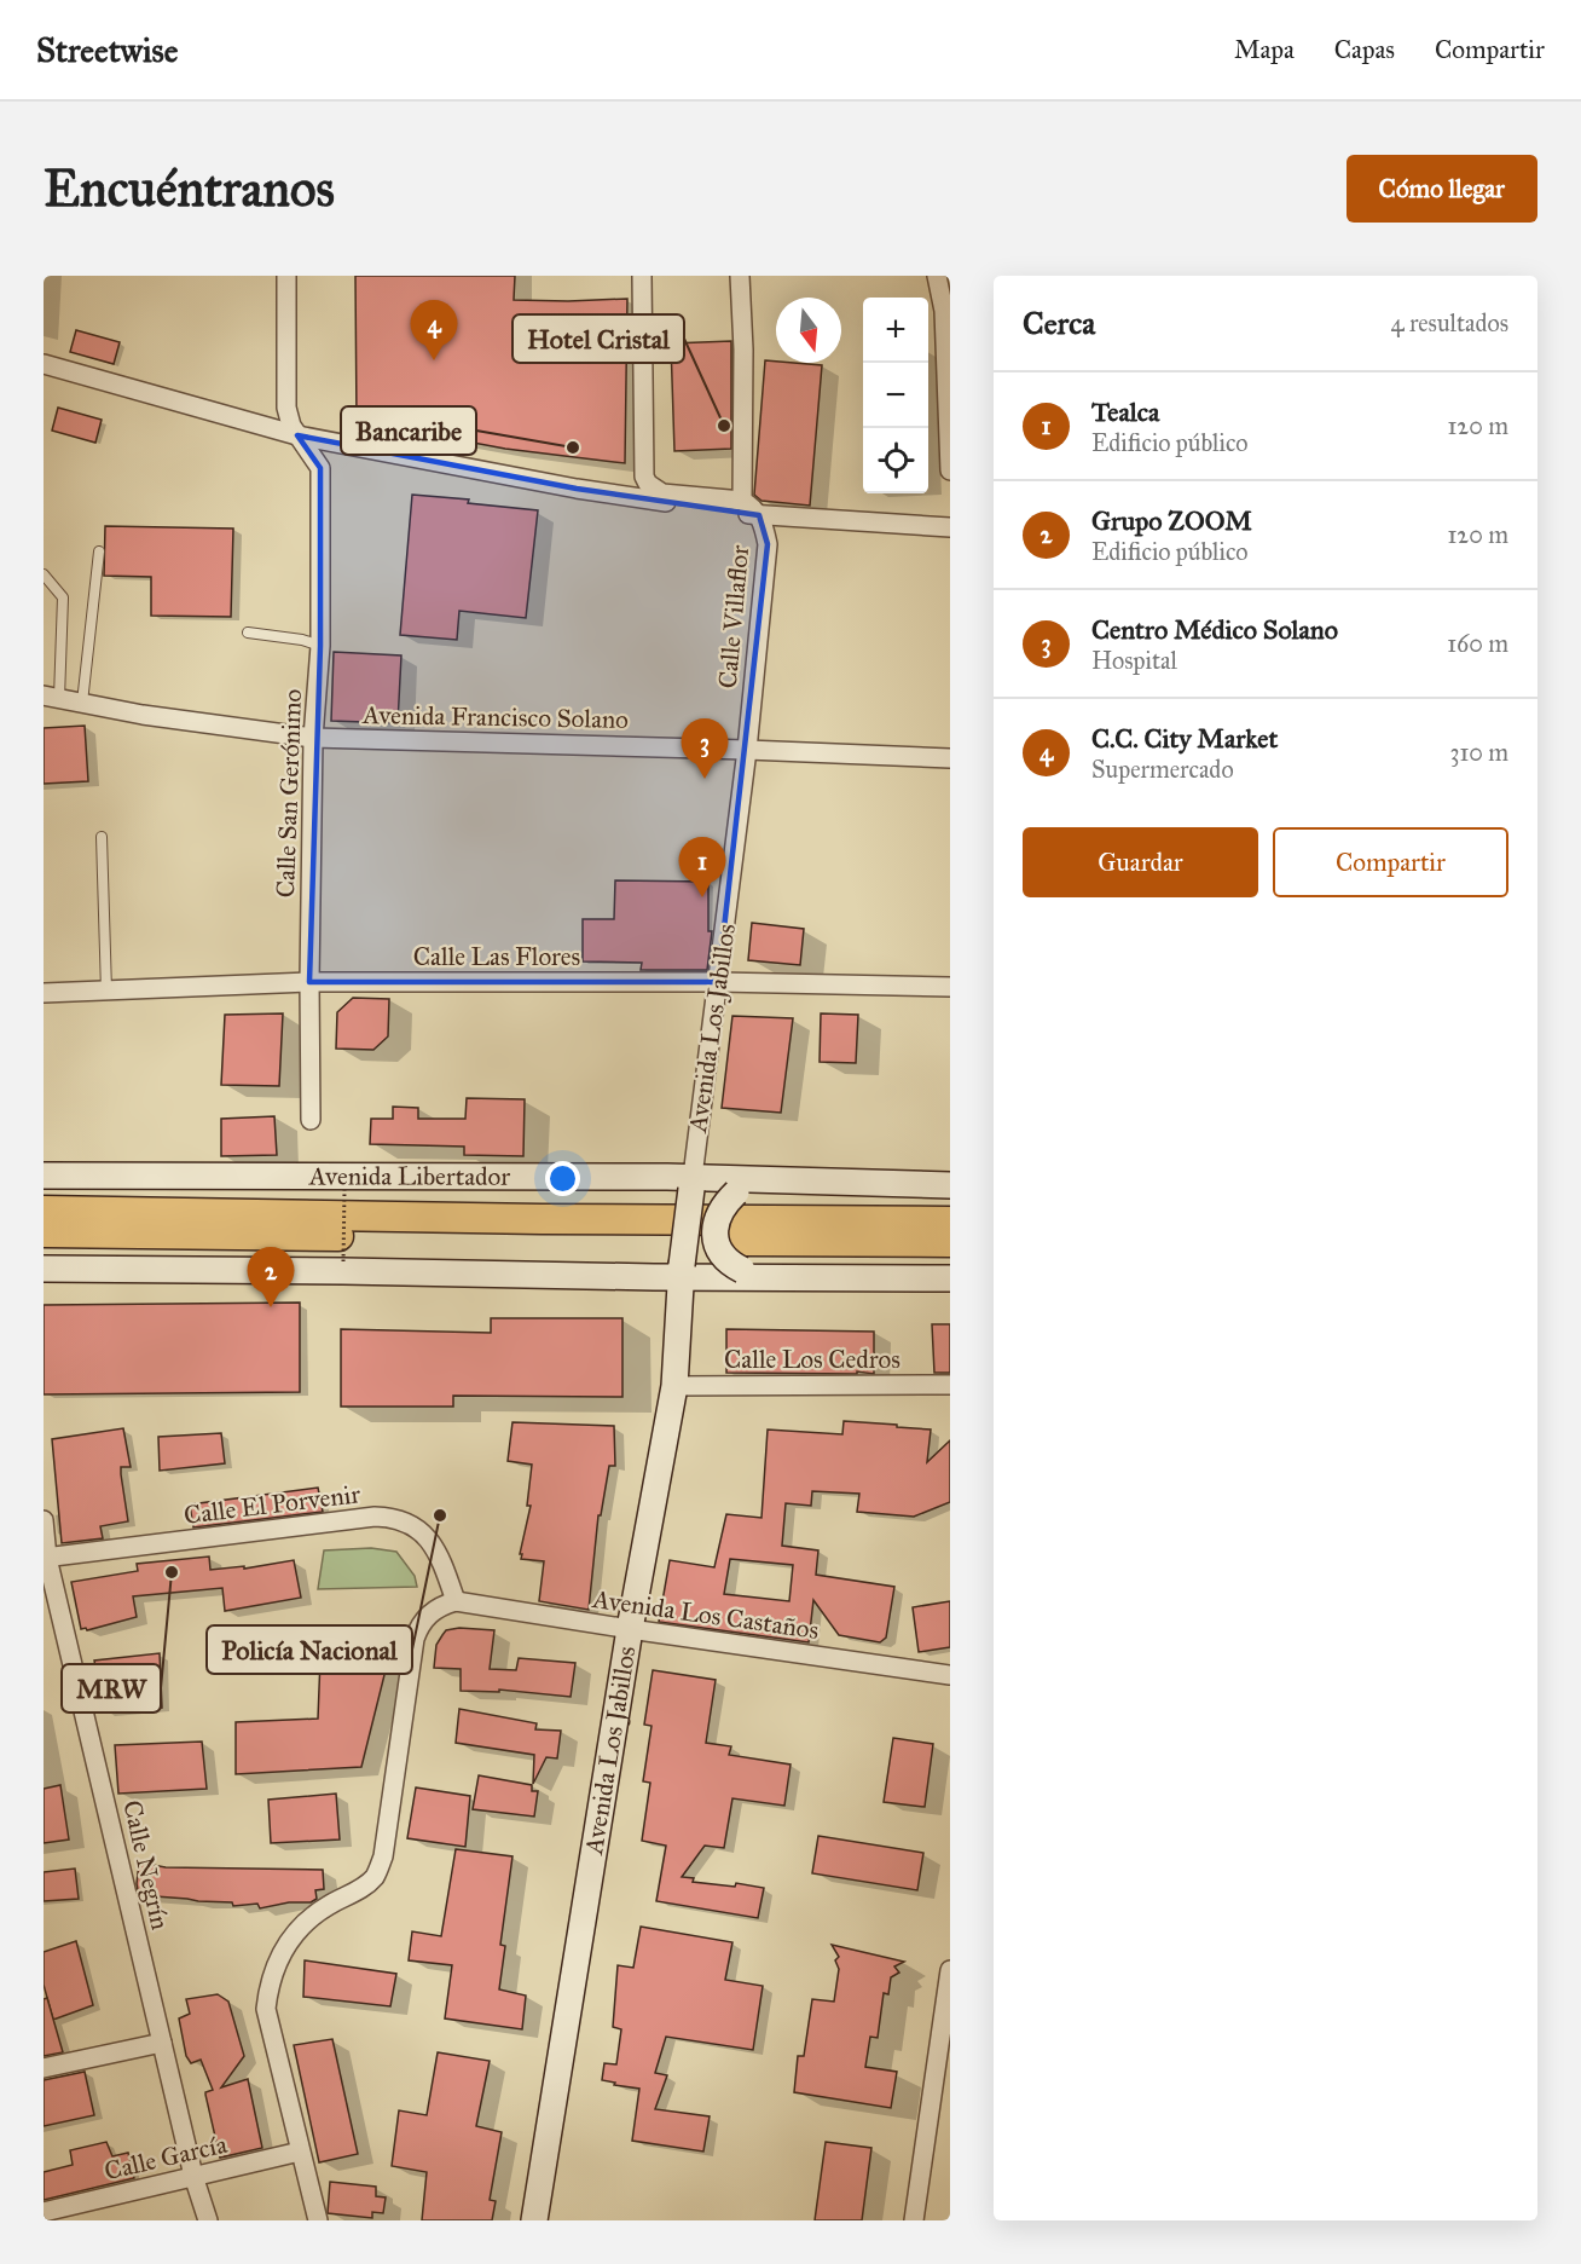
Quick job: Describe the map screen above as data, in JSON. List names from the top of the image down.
{
  "streets": {
    "main road": ["Avenida Los Jabillos", "Avenida Libertador"],
    "street": [
      "Calle Villaflor",
      "Avenida Francisco Solano",
      "Calle San Gerónimo",
      "Calle Las Flores",
      "Calle Los Cedros",
      "Calle El Porvenir",
      "Avenida Los Castaños",
      "Calle Negrín",
      "Calle García"
    ]
  },
  "crossings": [
    ["Calle Villaflor", "Avenida Francisco Solano"],
    ["Calle Villaflor", "Avenida Los Jabillos"],
    ["Avenida Francisco Solano", "Calle San Gerónimo"],
    ["Avenida Francisco Solano", "Avenida Los Jabillos"],
    ["Calle San Gerónimo", "Calle Las Flores"],
    ["Calle Las Flores", "Avenida Los Jabillos"],
    ["Avenida Los Jabillos", "Avenida Libertador"],
    ["Avenida Los Jabillos", "Calle Los Cedros"],
    ["Avenida Los Jabillos", "Avenida Los Castaños"],
    ["Calle El Porvenir", "Avenida Los Castaños"],
    ["Calle El Porvenir", "Calle Negrín"],
    ["Calle Negrín", "Calle García"]
  ],
  "places": [
    "Hotel Cristal",
    "Bancaribe",
    "Policía Nacional",
    "MRW"
  ],
  "north": "bottom",
  "page": {
    "header": "Streetwise",
    "nav": ["Mapa", "Capas", "Compartir"],
    "buttons": [
      "Cómo llegar",
      ["Guardar", "Compartir"]
    ],
    "title": "Encuéntranos",
    "heading": ["Cerca", "4 resultados"],
    "map_buttons": ["+", "−"],
    "pins": [
      "4",
      "3",
      "1",
      "2"
    ],
    "list": [
      {
        "mark": "1",
        "name": "Tealca",
        "note": "Edificio público",
        "value": "120 m"
      },
      {
        "mark": "2",
        "name": "Grupo ZOOM",
        "note": "Edificio público",
        "value": "120 m"
      },
      {
        "mark": "3",
        "name": "Centro Médico Solano",
        "note": "Hospital",
        "value": "160 m"
      },
      {
        "mark": "4",
        "name": "C.C. City Market",
        "note": "Supermercado",
        "value": "310 m"
      }
    ]
  }
}
